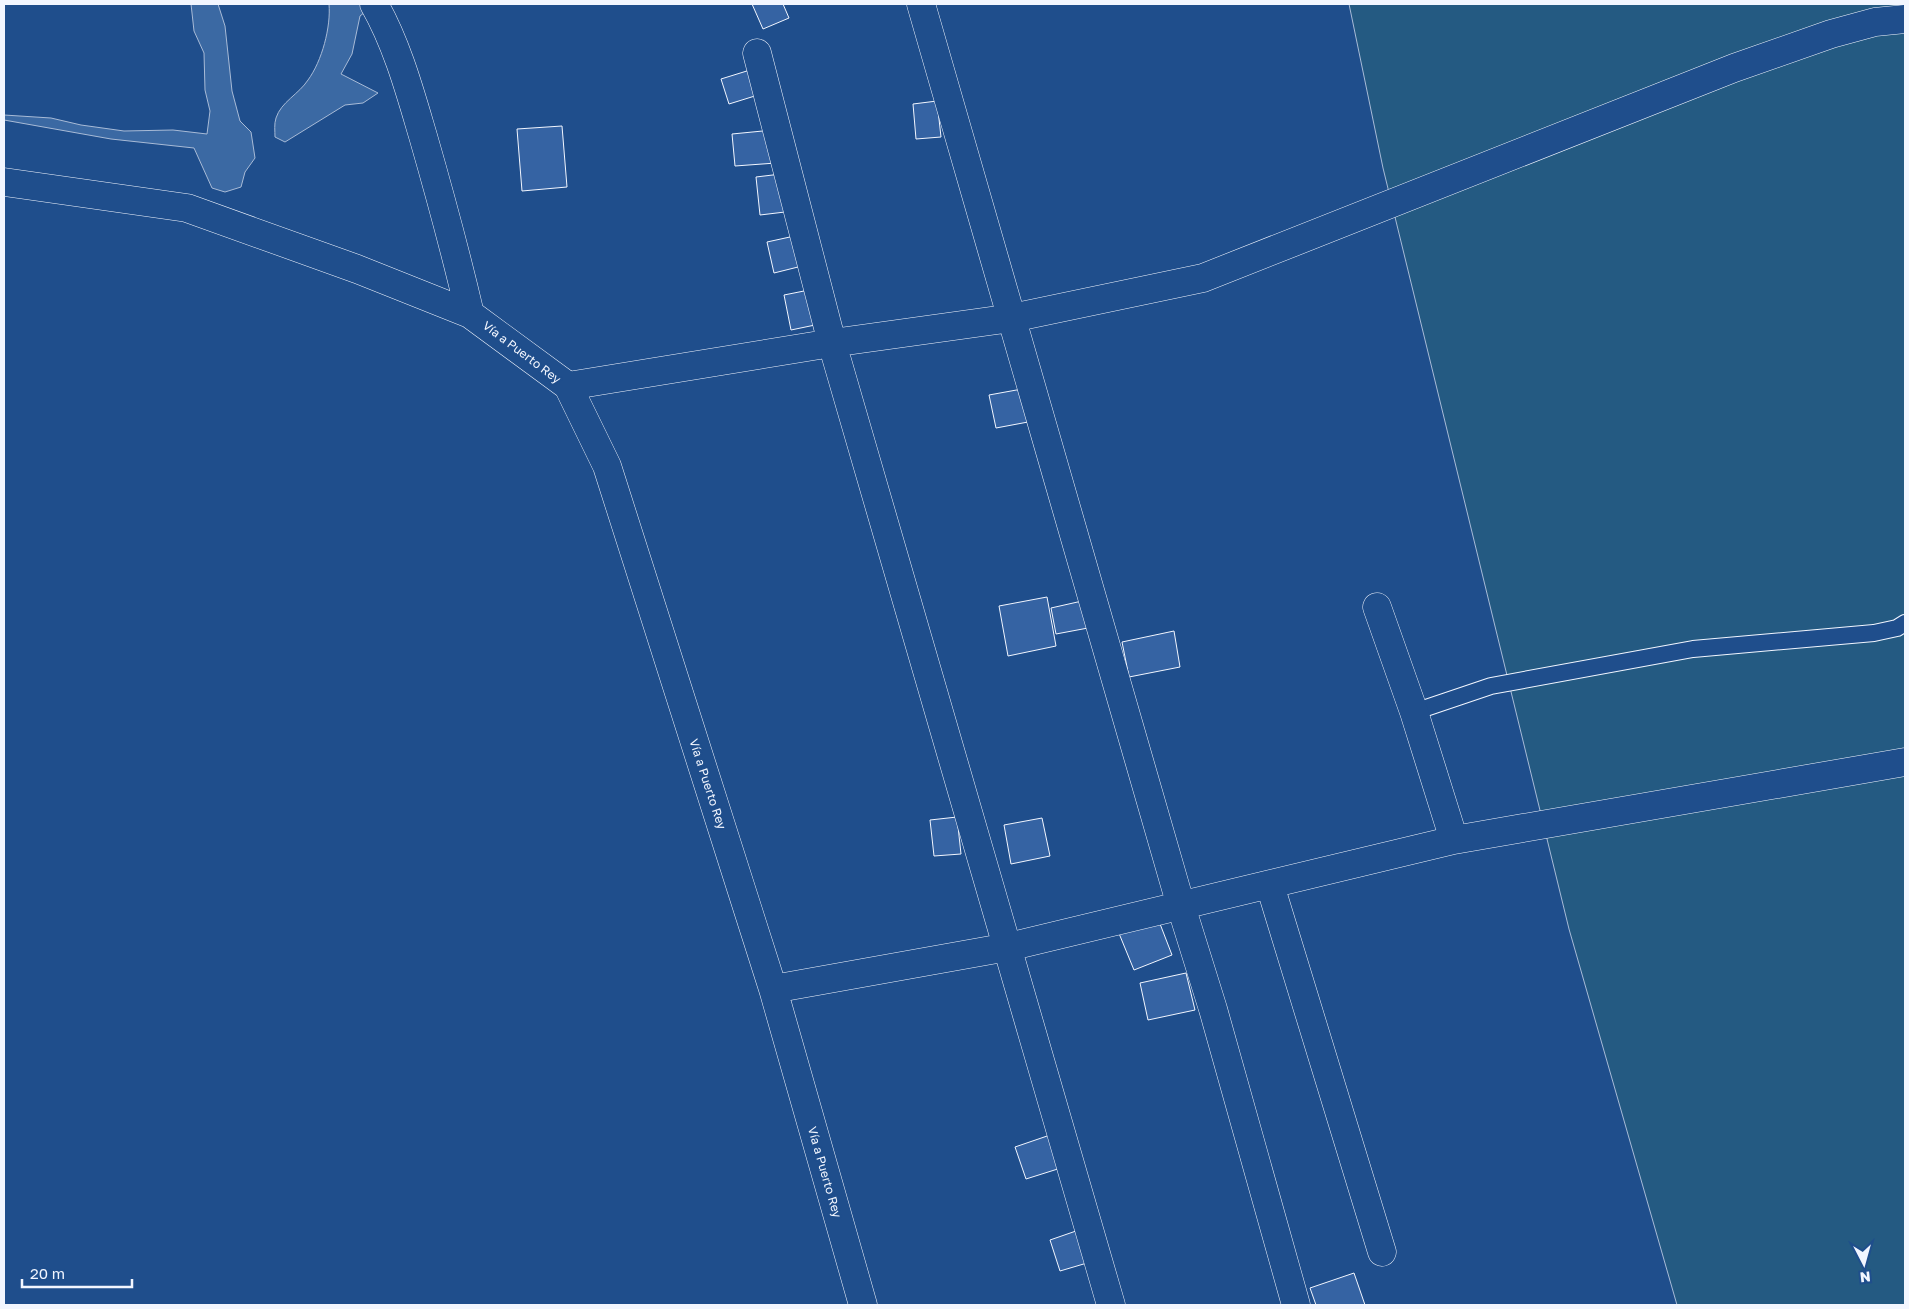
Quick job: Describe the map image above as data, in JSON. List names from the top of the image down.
{
  "streets": {
    "street": ["Vía a Puerto Rey"]
  },
  "scale_bar": "20 m",
  "north": "bottom"
}
